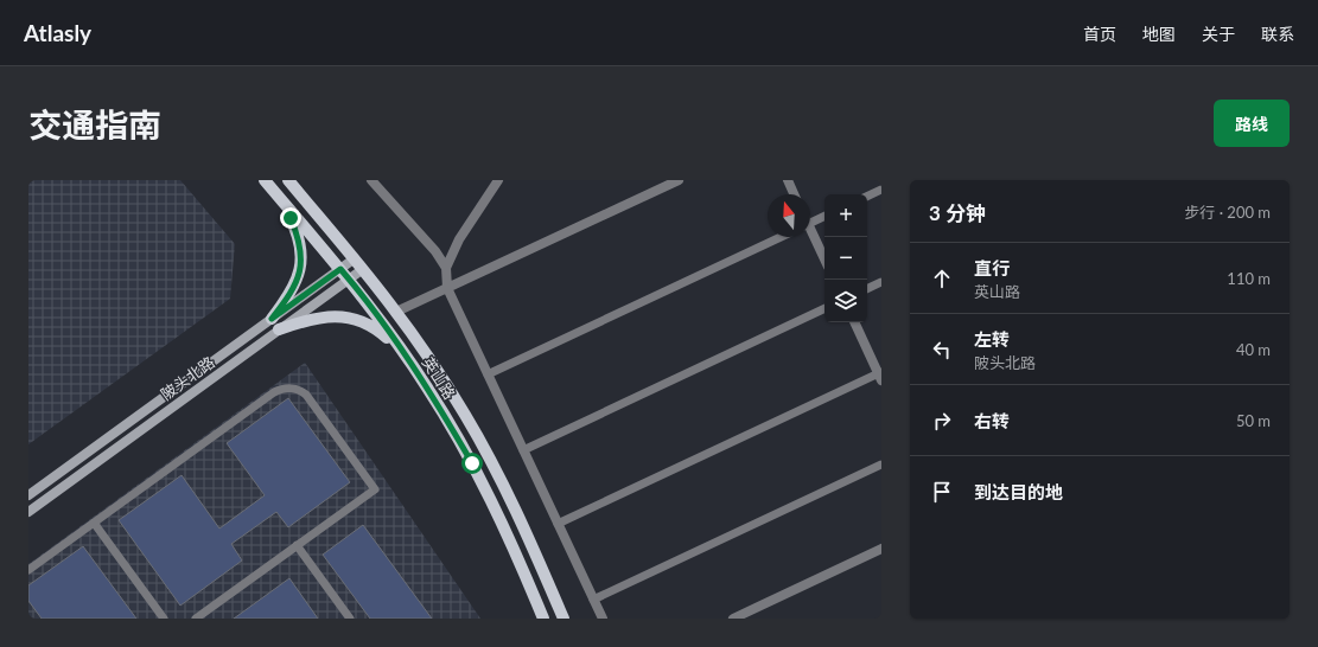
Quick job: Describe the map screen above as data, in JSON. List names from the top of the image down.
{
  "streets": {
    "main road": ["陂头北路", "英山路"]
  },
  "crossings": [
    ["陂头北路", "英山路"]
  ],
  "north": "top",
  "page": {
    "header": "Atlasly",
    "nav": [
      "首页",
      "地图",
      "关于",
      "联系"
    ],
    "title": "交通指南",
    "buttons": "路线",
    "heading": ["3 分钟", "步行 · 200 m"],
    "map_buttons": ["+", "−"],
    "list": [
      ["直行", "英山路", "110 m"],
      ["左转", "陂头北路", "40 m"],
      ["右转", "50 m"],
      "到达目的地"
    ]
  }
}
